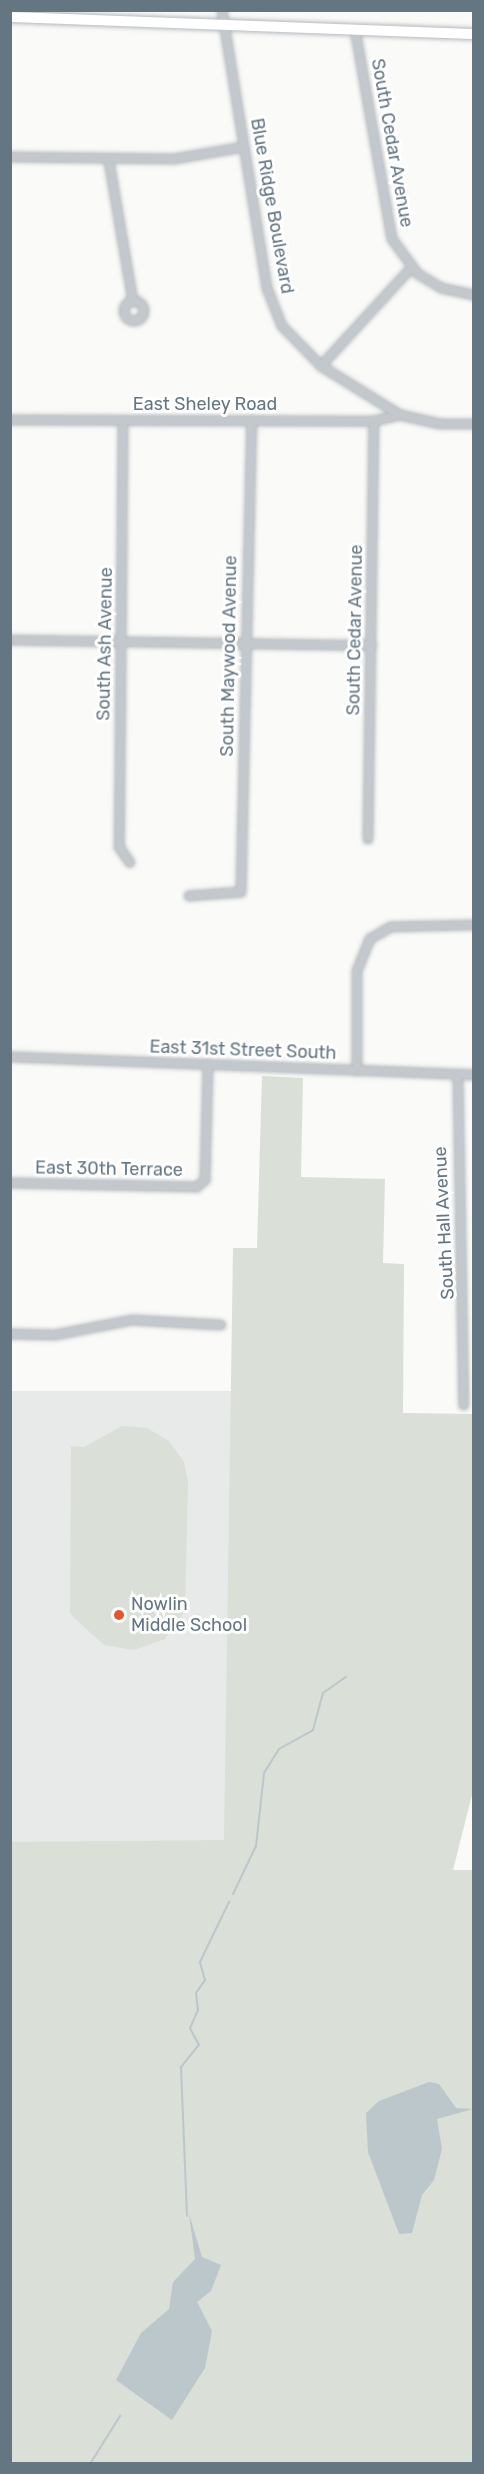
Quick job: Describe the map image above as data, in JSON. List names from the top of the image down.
{
  "streets": {
    "street": [
      "South Cedar Avenue",
      "Blue Ridge Boulevard",
      "East Sheley Road",
      "South Ash Avenue",
      "South Maywood Avenue",
      "East 31st Street South",
      "East 30th Terrace",
      "South Hall Avenue"
    ]
  },
  "crossings": [
    ["South Cedar Avenue", "East Sheley Road"],
    ["Blue Ridge Boulevard", "East Sheley Road"],
    ["East Sheley Road", "South Ash Avenue"],
    ["East Sheley Road", "South Maywood Avenue"],
    ["East 31st Street South", "East 30th Terrace"],
    ["East 31st Street South", "South Hall Avenue"]
  ],
  "places": ["Nowlin Middle School"]
}
